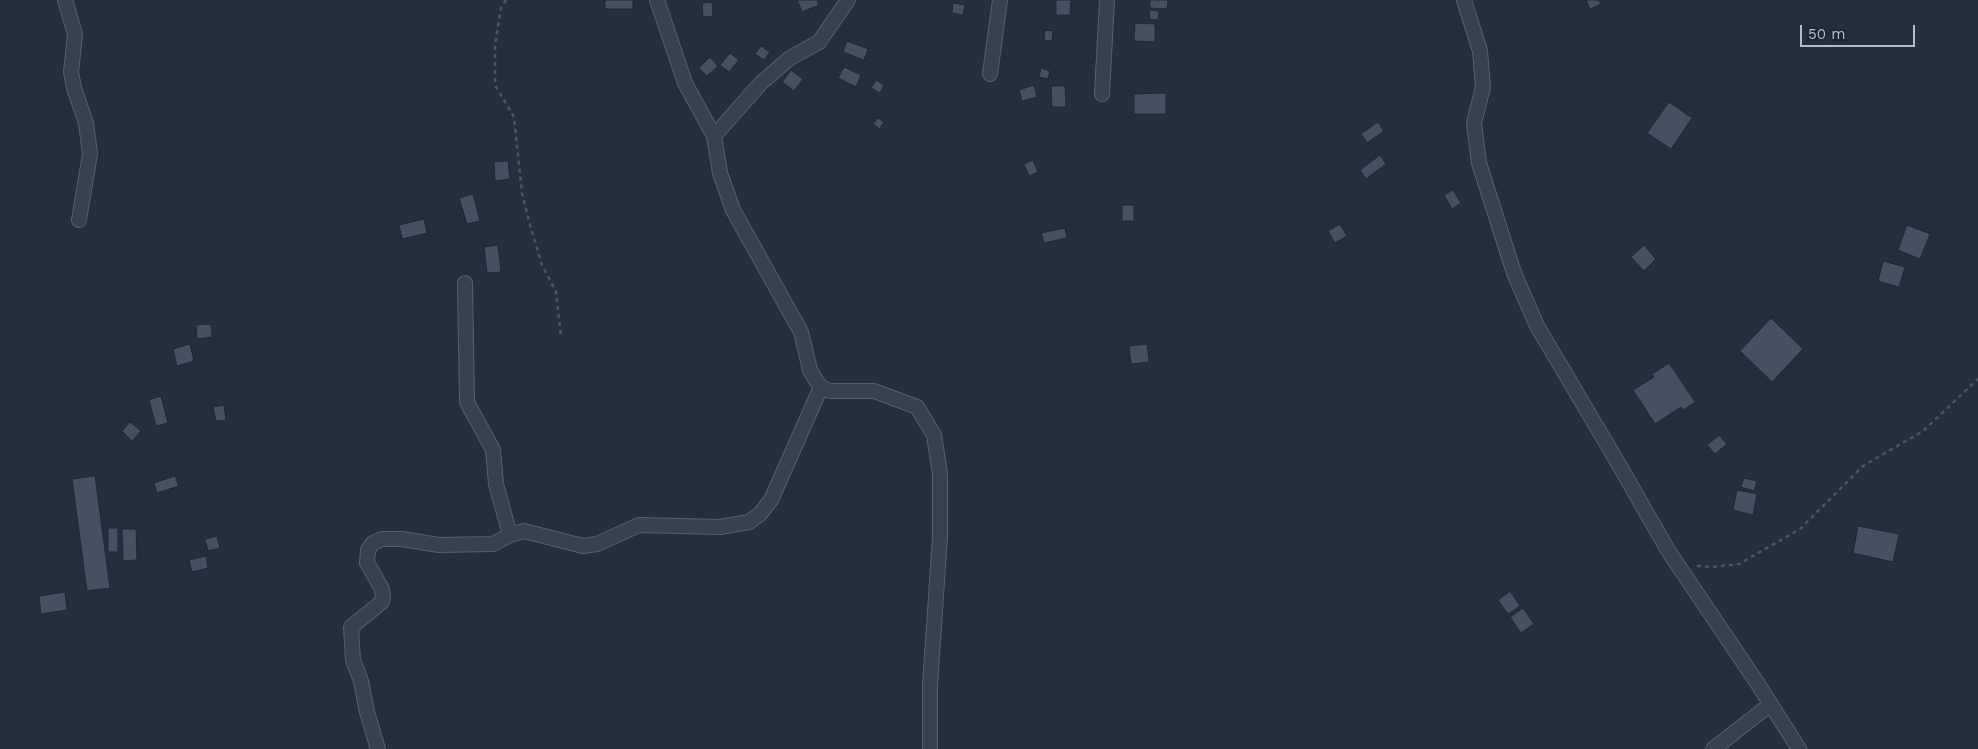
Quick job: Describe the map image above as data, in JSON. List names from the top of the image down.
{
  "scale_bar": "50 m"
}
